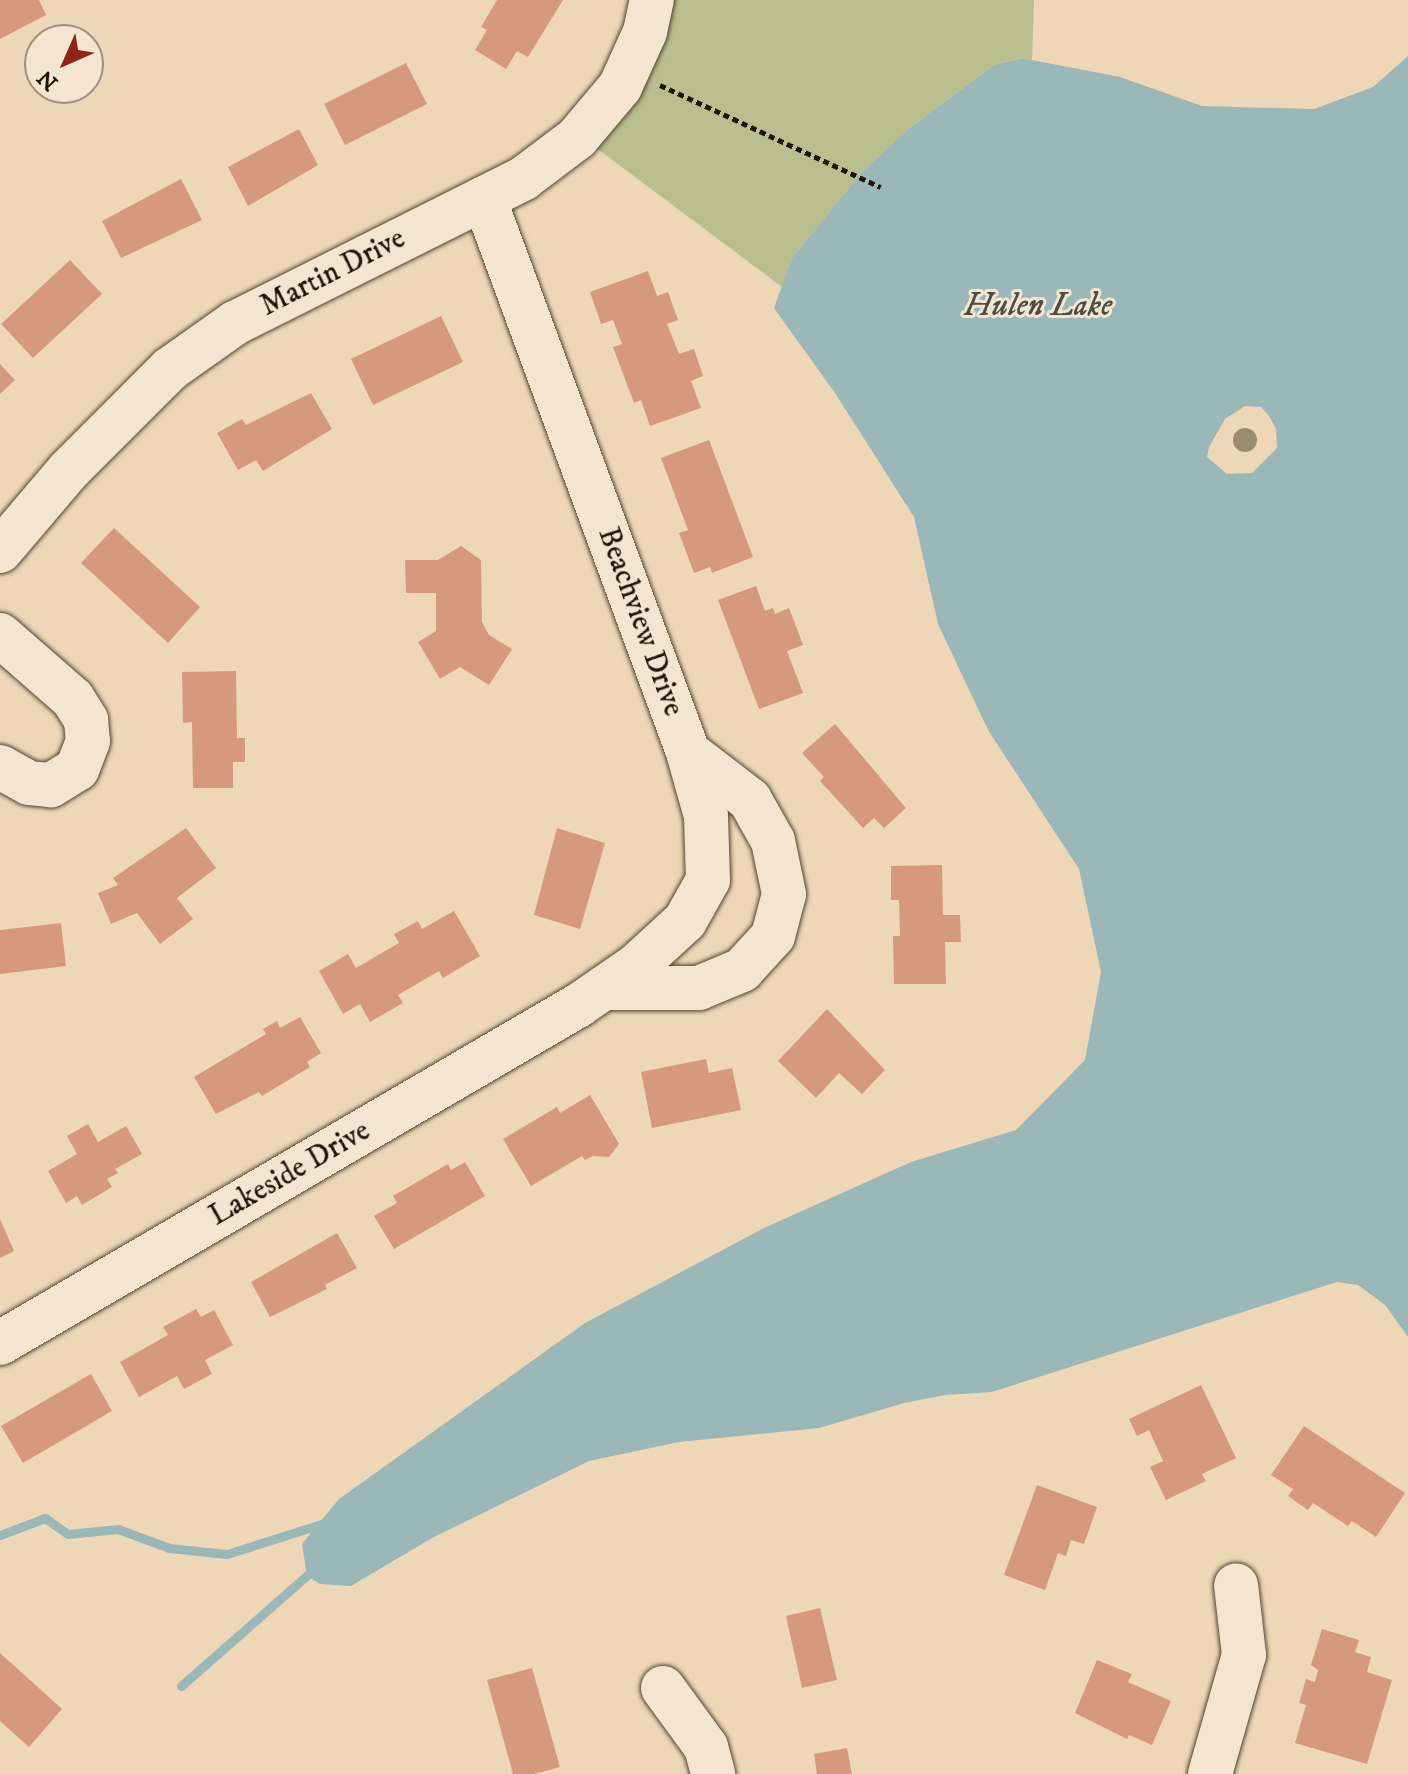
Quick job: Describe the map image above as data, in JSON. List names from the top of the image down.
{
  "streets": {
    "street": ["Martin Drive", "Beachview Drive", "Lakeside Drive"]
  },
  "crossings": [
    ["Martin Drive", "Beachview Drive"],
    ["Beachview Drive", "Lakeside Drive"]
  ],
  "water": ["Hulen Lake"],
  "north": "bottom left"
}
